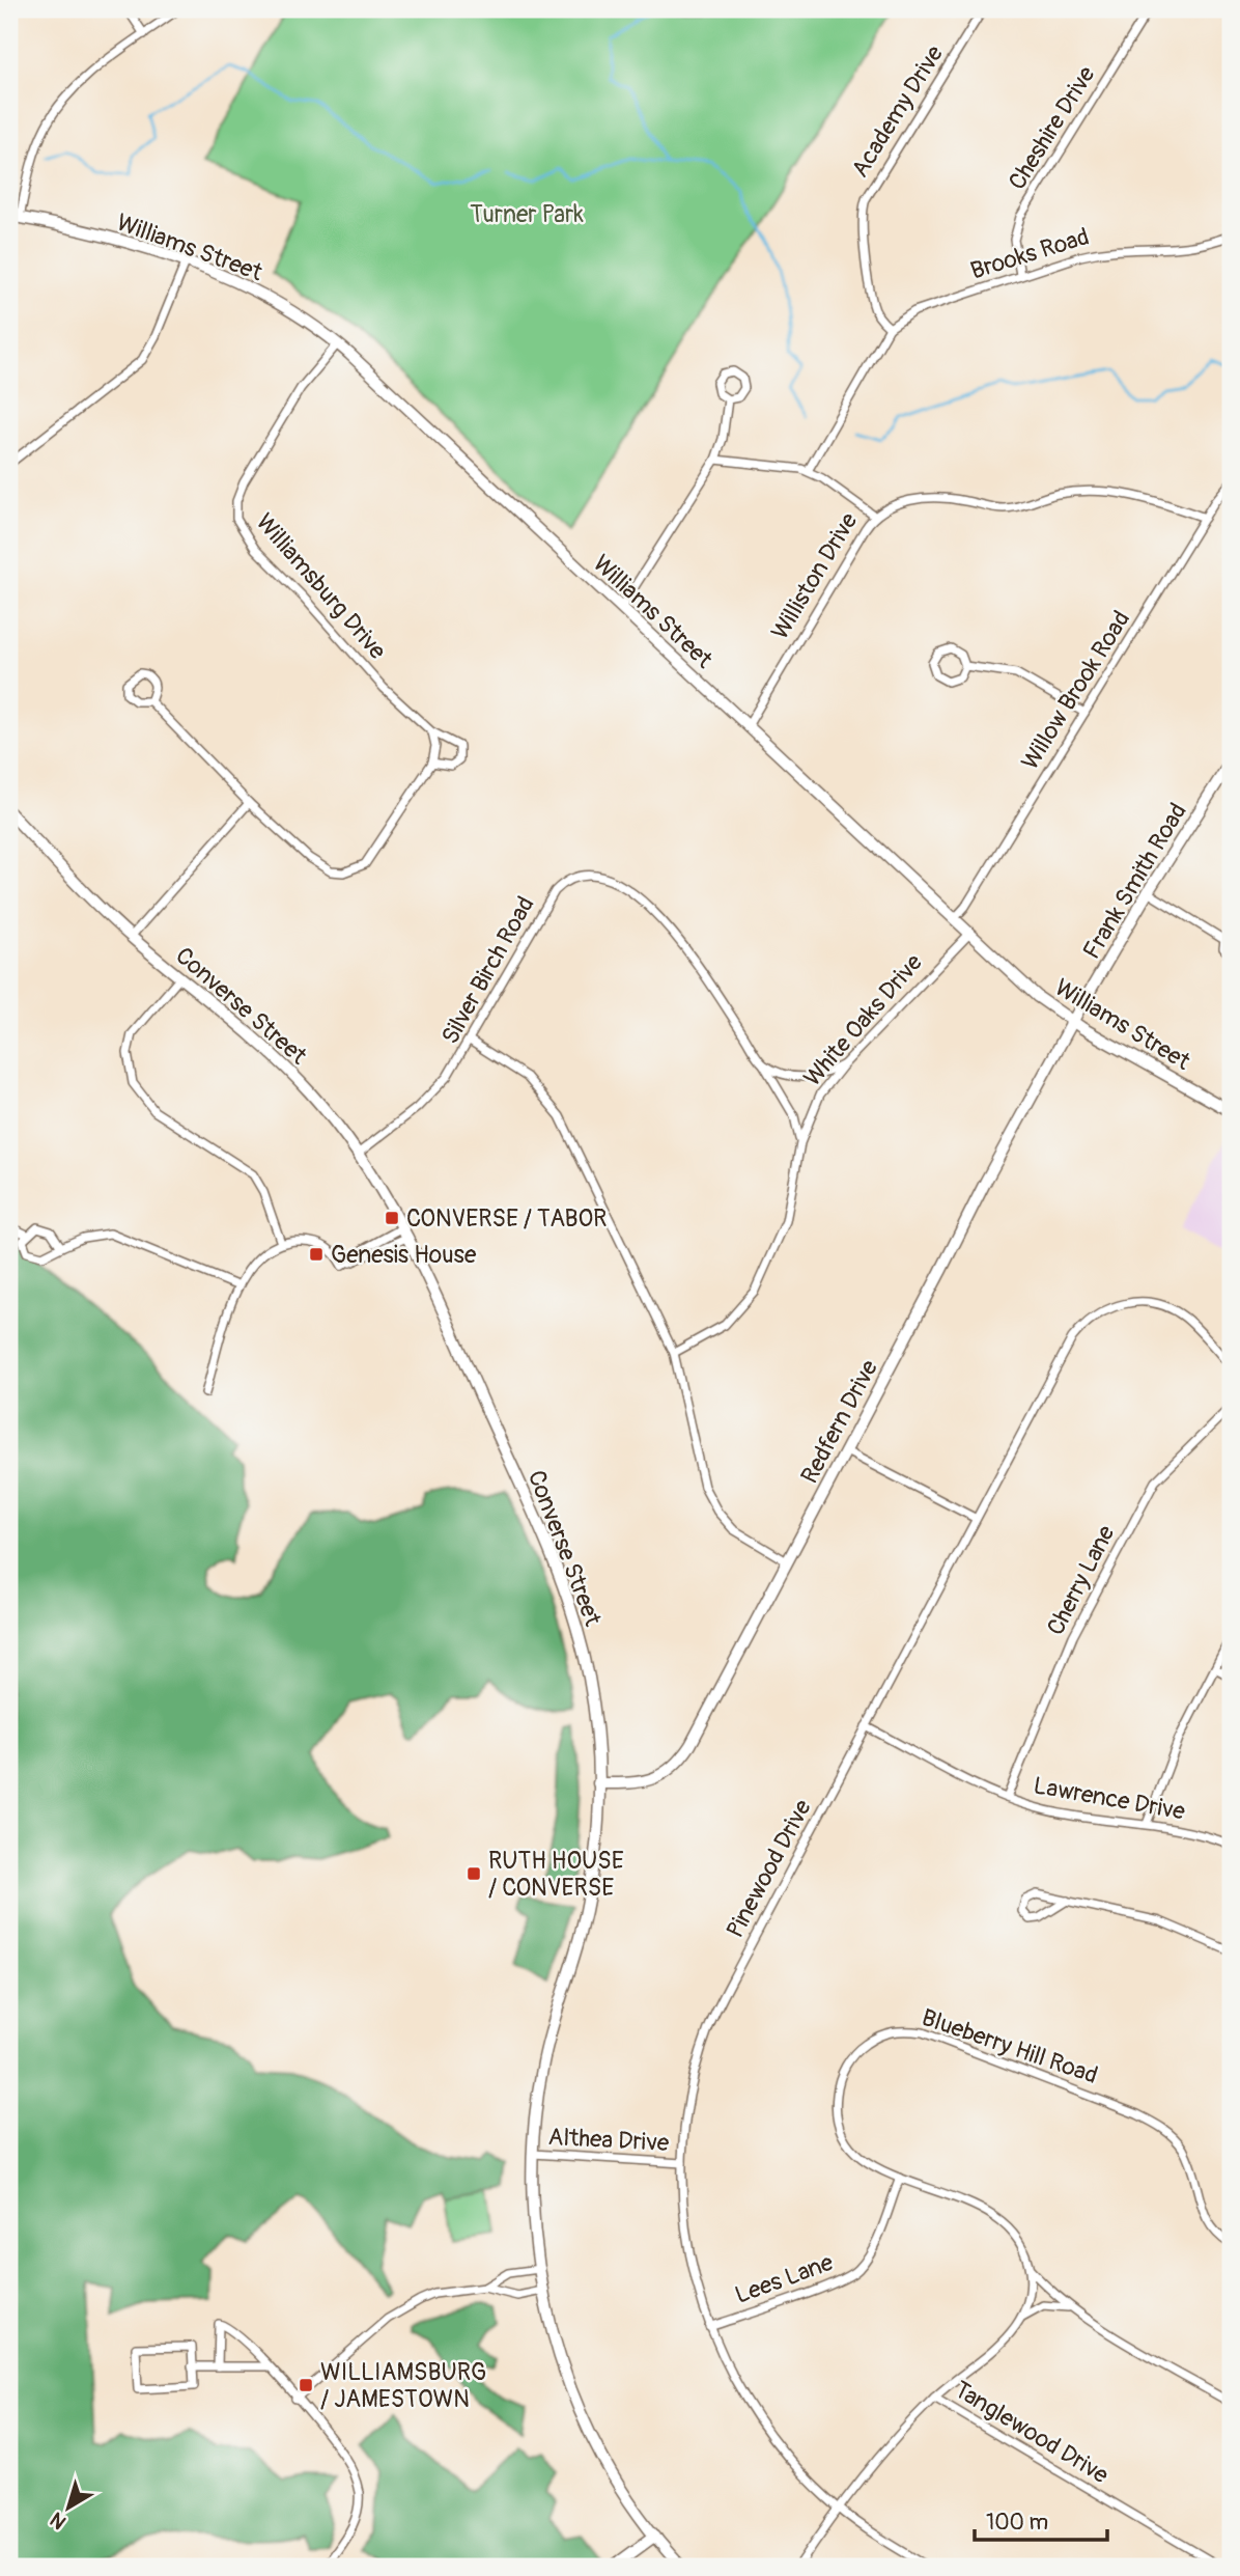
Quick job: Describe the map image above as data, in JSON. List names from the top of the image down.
{
  "streets": {
    "main road": [
      "Williams Street",
      "Frank Smith Road",
      "Converse Street",
      "Redfern Drive"
    ],
    "street": [
      "Academy Drive",
      "Cheshire Drive",
      "Brooks Road",
      "Williston Drive",
      "Williamsburg Drive",
      "Willow Brook Road",
      "Silver Birch Road",
      "White Oaks Drive",
      "Cherry Lane",
      "Lawrence Drive",
      "Pinewood Drive",
      "Blueberry Hill Road",
      "Althea Drive",
      "Lees Lane",
      "Tanglewood Drive"
    ]
  },
  "crossings": [
    ["Academy Drive", "Brooks Road"],
    ["Cheshire Drive", "Brooks Road"],
    ["Williams Street", "Williston Drive"],
    ["Williams Street", "Williamsburg Drive"],
    ["Williams Street", "Willow Brook Road"],
    ["Williams Street", "Frank Smith Road"],
    ["Williams Street", "White Oaks Drive"],
    ["Williams Street", "Redfern Drive"],
    ["Williston Drive", "Willow Brook Road"],
    ["Frank Smith Road", "Redfern Drive"],
    ["Silver Birch Road", "Converse Street"],
    ["Silver Birch Road", "White Oaks Drive"],
    ["Converse Street", "Redfern Drive"],
    ["Converse Street", "Althea Drive"],
    ["Cherry Lane", "Lawrence Drive"],
    ["Lawrence Drive", "Pinewood Drive"],
    ["Pinewood Drive", "Blueberry Hill Road"],
    ["Pinewood Drive", "Althea Drive"],
    ["Pinewood Drive", "Lees Lane"],
    ["Blueberry Hill Road", "Lees Lane"],
    ["Blueberry Hill Road", "Tanglewood Drive"]
  ],
  "parks": ["Turner Park"],
  "places": {
    "transit": [
      "CONVERSE / TABOR",
      "Genesis House",
      "RUTH HOUSE / CONVERSE",
      "WILLIAMSBURG / JAMESTOWN"
    ]
  },
  "scale_bar": "100 m",
  "north": "bottom left"
}
